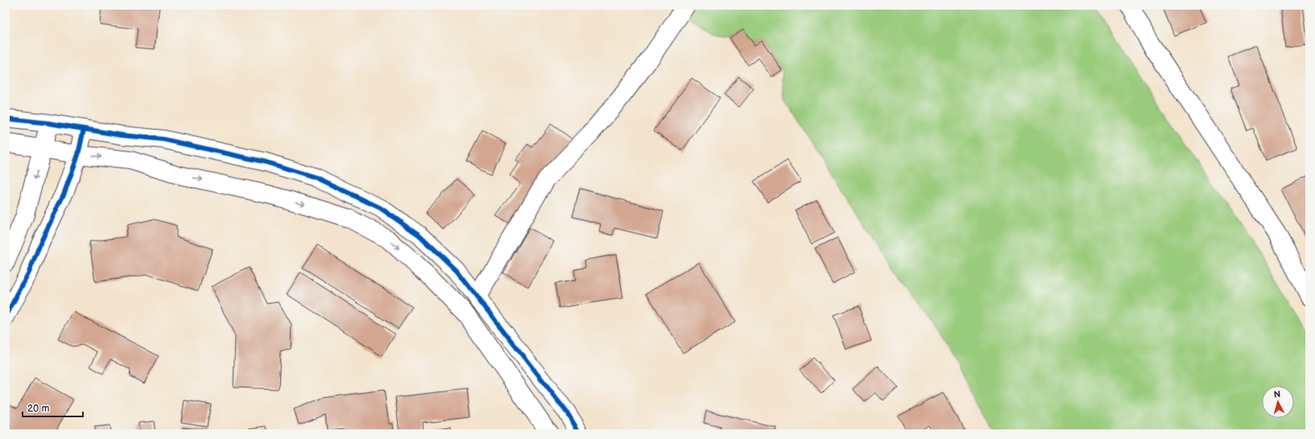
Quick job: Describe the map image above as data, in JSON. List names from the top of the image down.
{
  "scale_bar": "20 m",
  "north": "top"
}
